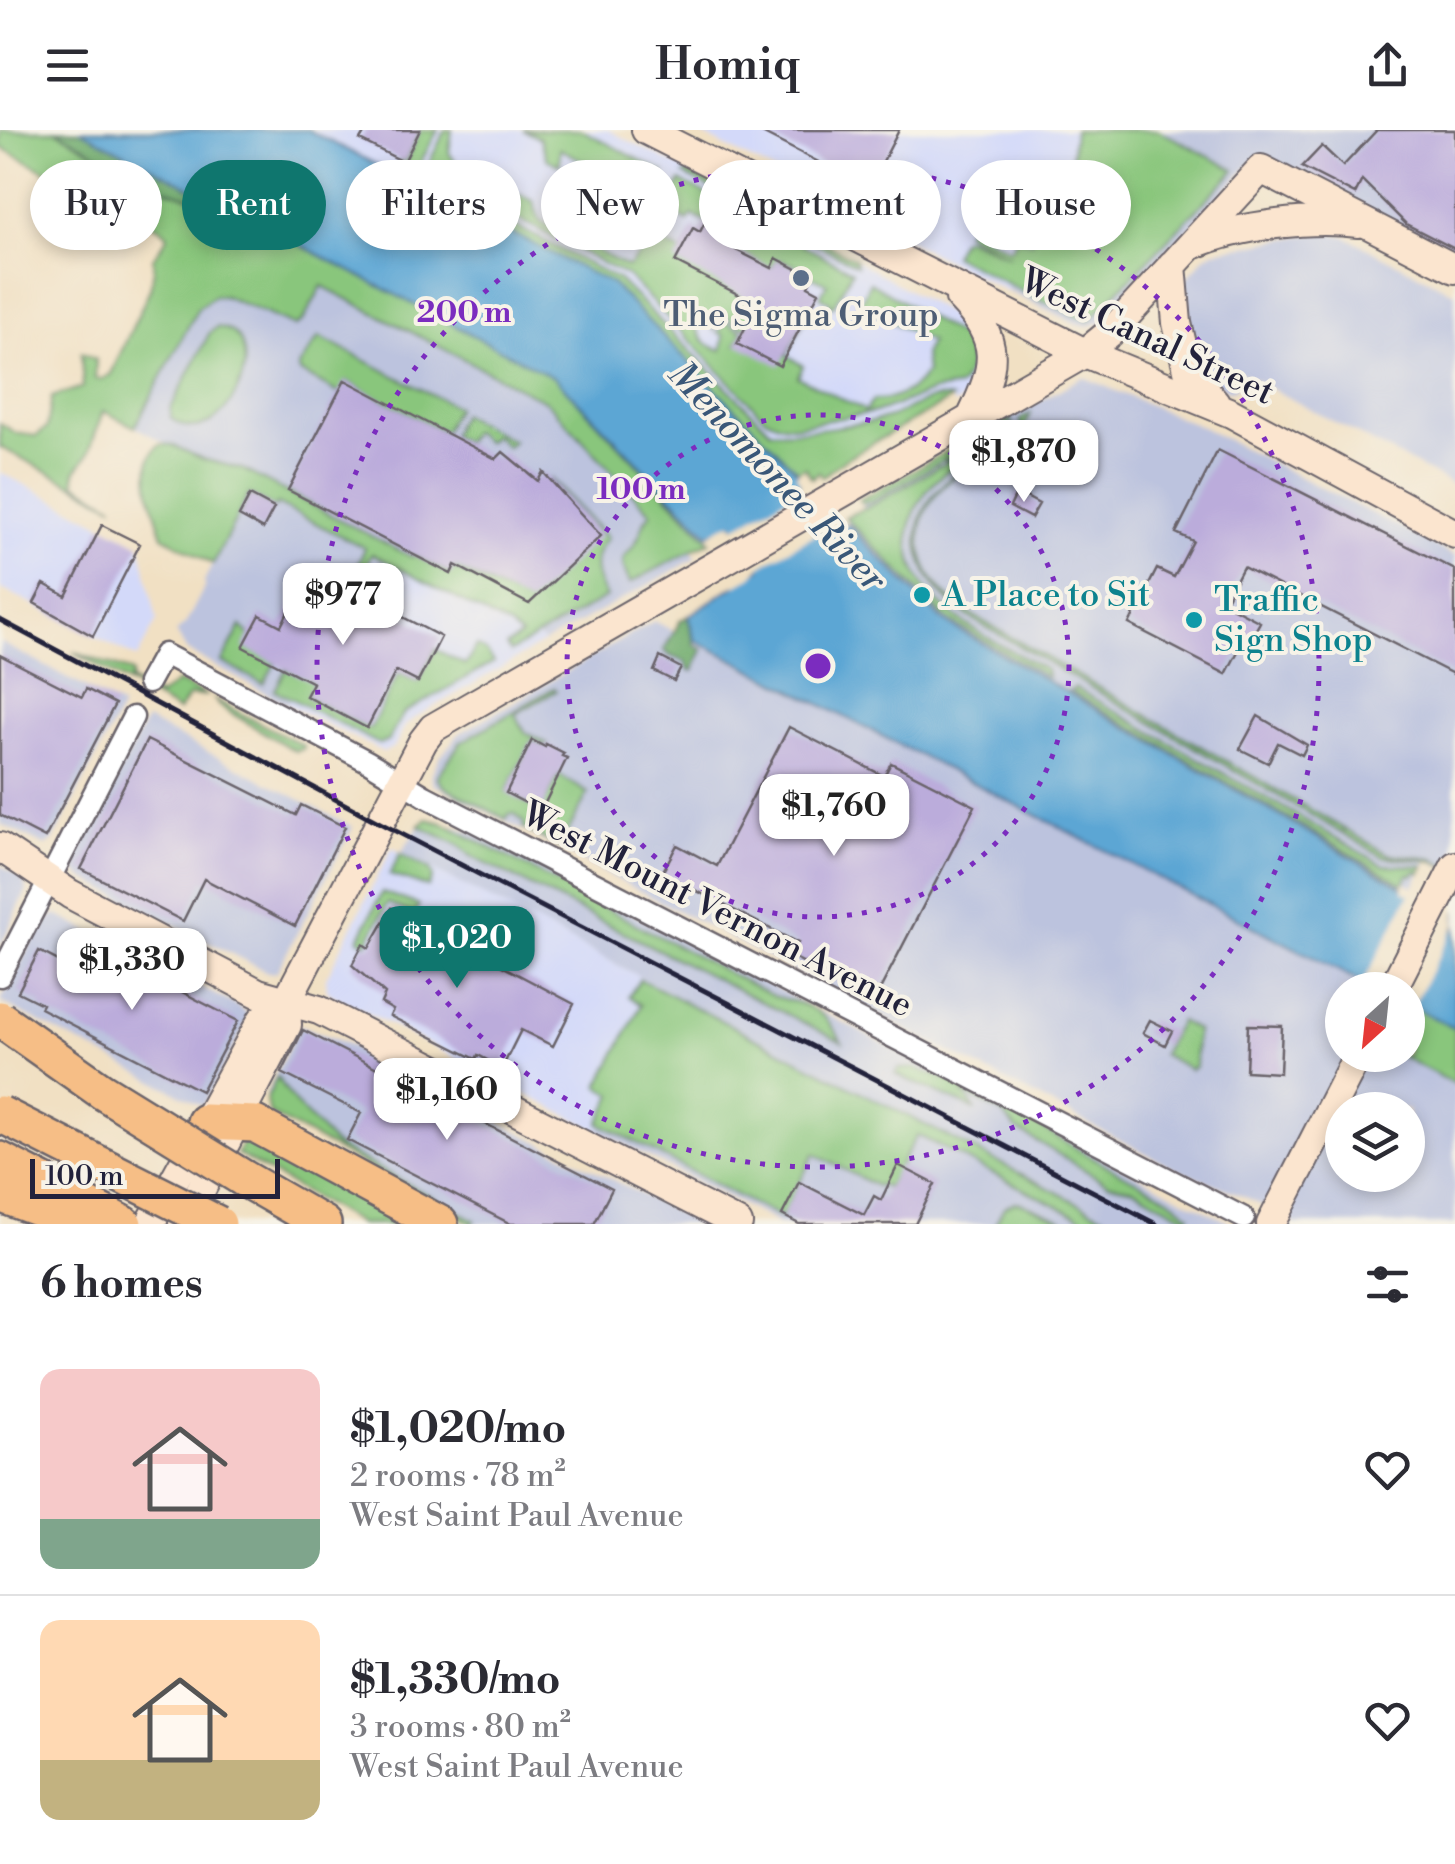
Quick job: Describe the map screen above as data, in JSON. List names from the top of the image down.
{
  "streets": {
    "street": ["West Canal Street", "West Mount Vernon Avenue"]
  },
  "water": ["Menomonee River"],
  "places": ["The Sigma Group", "A Place to Sit", "Traffic Sign Shop"],
  "scale_bar": "100 m",
  "north": "bottom left",
  "page": {
    "header": "Homiq",
    "chip": [
      "Buy",
      "Rent",
      "Filters",
      "New",
      "Apartment",
      "House"
    ],
    "price": [
      "$1,870",
      "$977",
      "$1,760",
      "$1,020",
      "$1,330",
      "$1,160"
    ],
    "scale": "100 m",
    "heading": "6 homes",
    "list": [
      {
        "name": "$1,020/mo",
        "note": "2 rooms · 78 m² · West Saint Paul Avenue"
      },
      {
        "name": "$1,330/mo",
        "note": "3 rooms · 80 m² · West Saint Paul Avenue"
      }
    ]
  },
  "rings": ["200 m", "100 m"]
}
